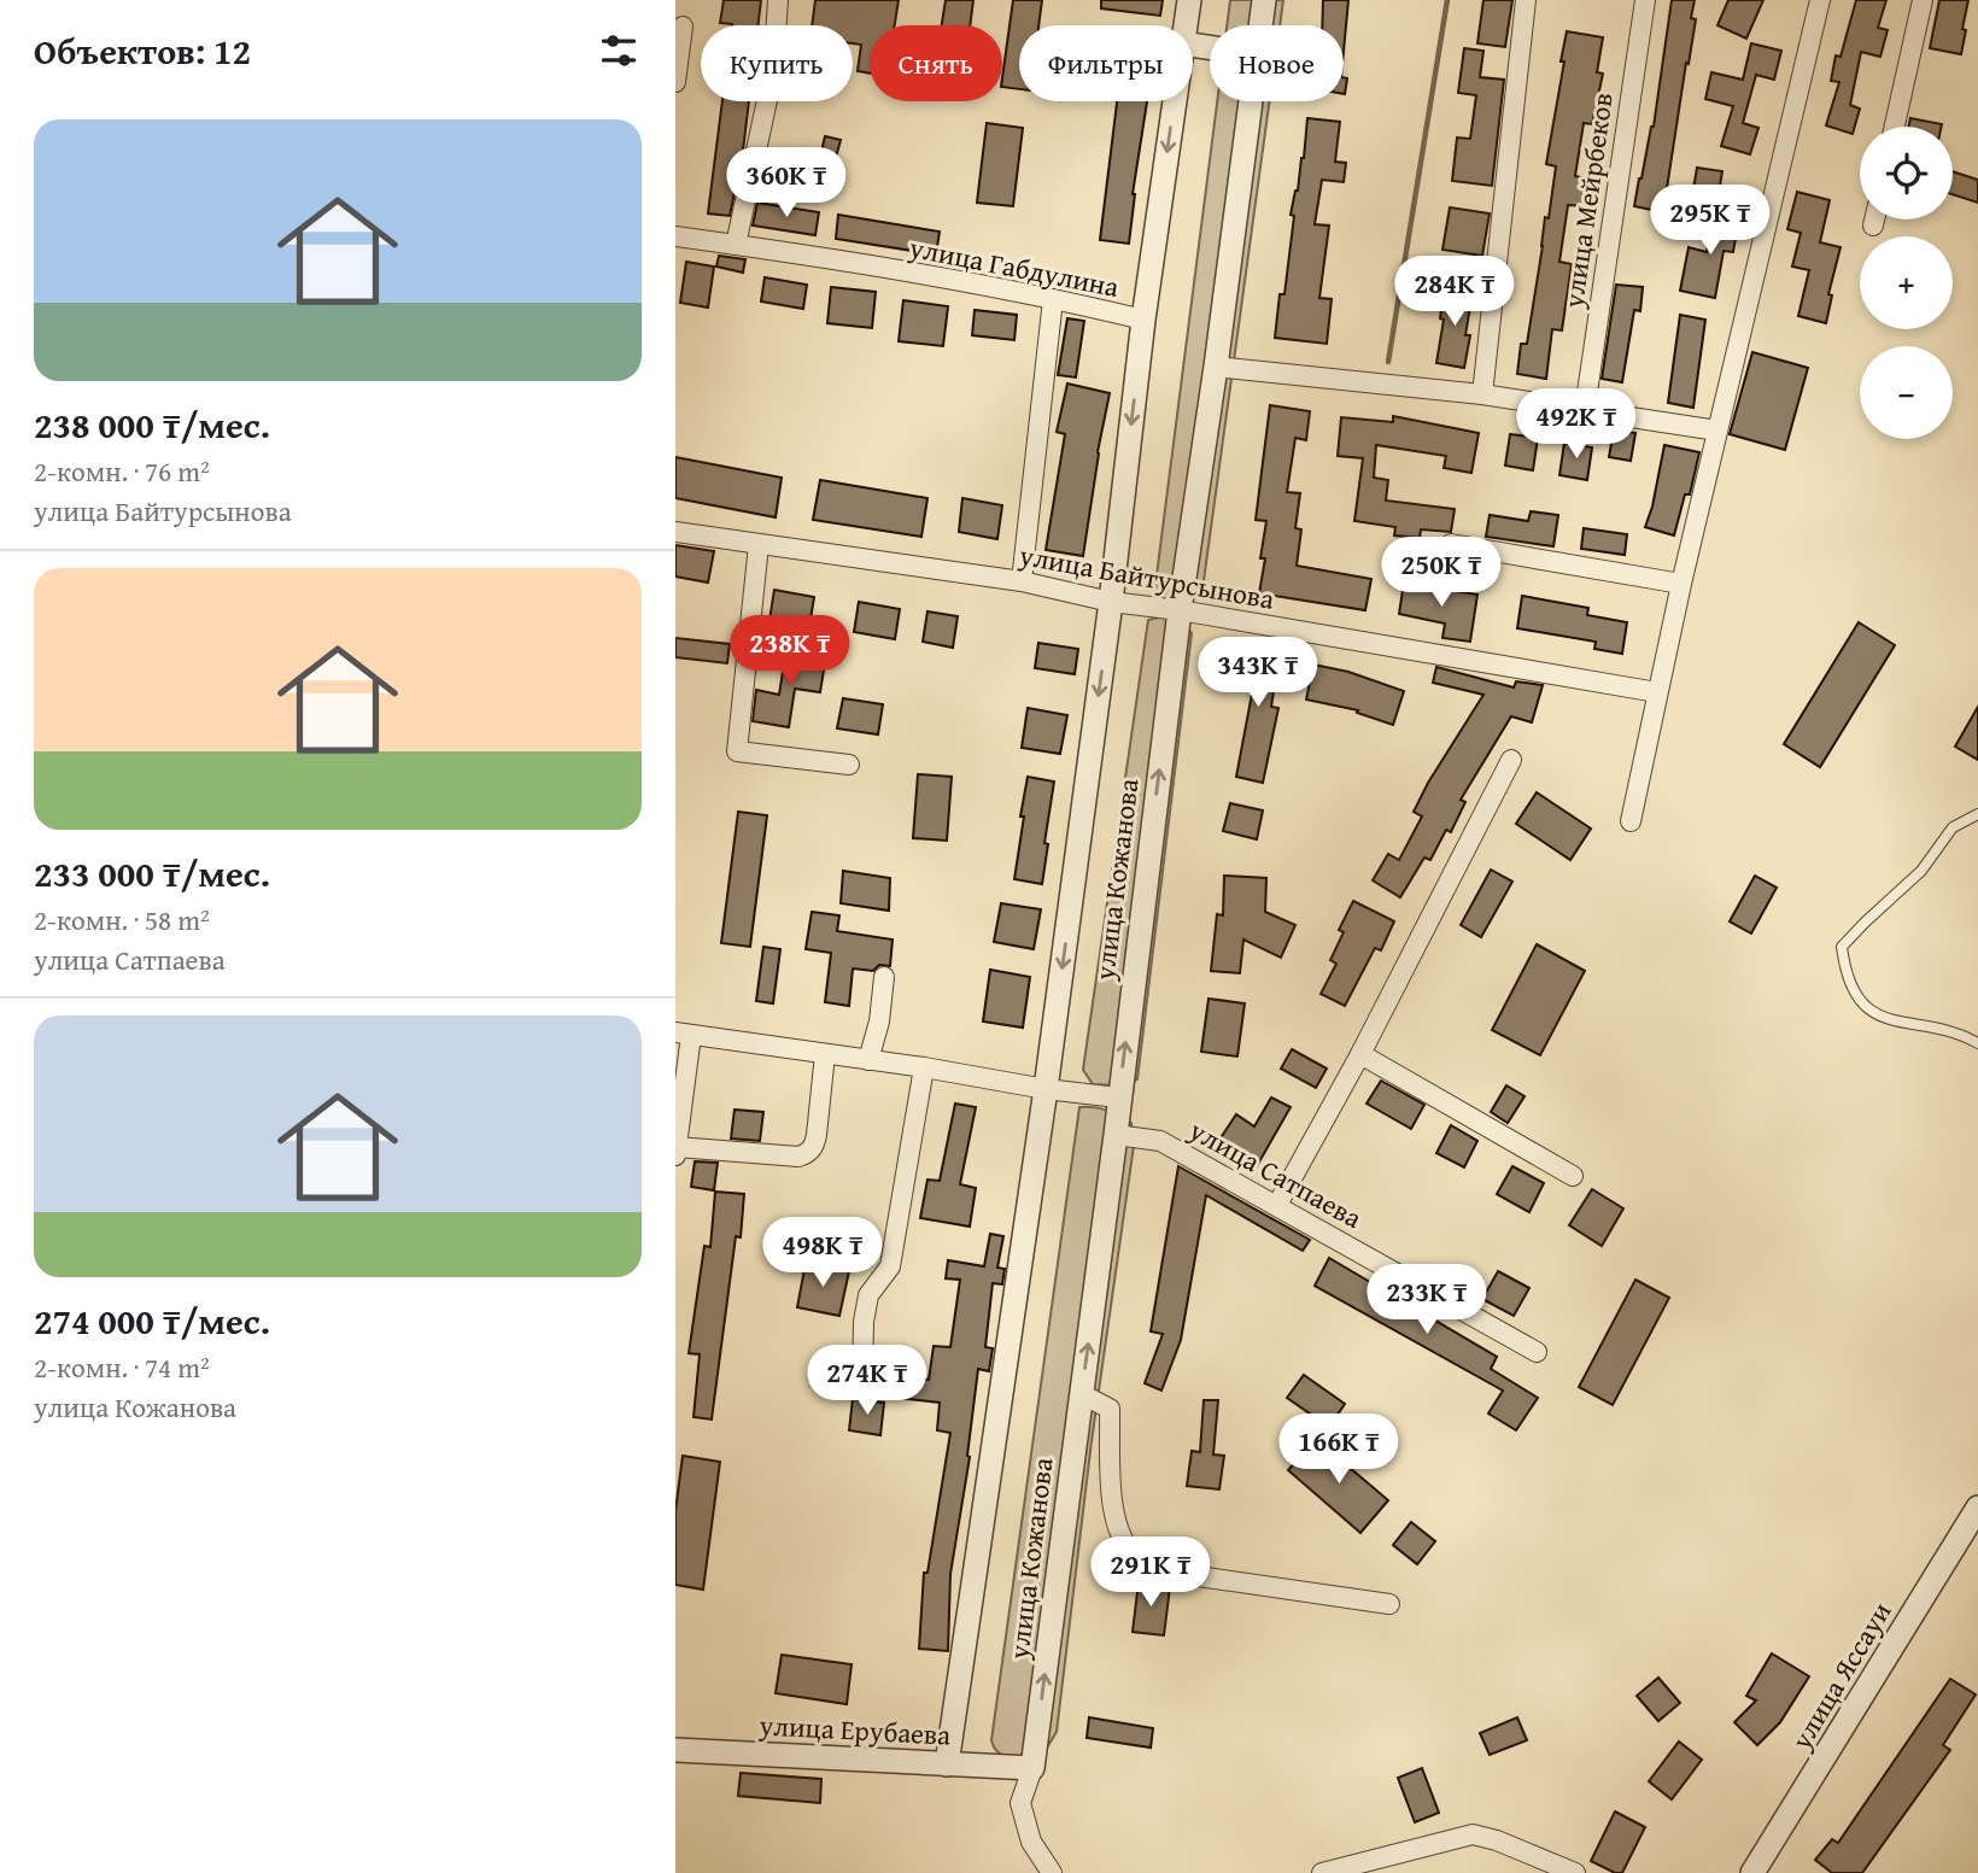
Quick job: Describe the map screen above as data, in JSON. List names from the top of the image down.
{
  "streets": {
    "street": [
      "улица Мейрбеков",
      "улица Габдулина",
      "улица Байтурсынова",
      "улица Кожанова",
      "улица Сатпаева",
      "улица Яссауи",
      "улица Ерубаева"
    ]
  },
  "crossings": [
    ["улица Габдулина", "улица Кожанова"],
    ["улица Байтурсынова", "улица Кожанова"],
    ["улица Кожанова", "улица Сатпаева"],
    ["улица Кожанова", "улица Ерубаева"]
  ],
  "page": {
    "heading": "Объектов: 12",
    "chip": [
      "Купить",
      "Снять",
      "Фильтры",
      "Новое"
    ],
    "list": [
      {
        "name": "238 000 ₸/мес.",
        "note": "2-комн. · 76 m² · улица Байтурсынова"
      },
      {
        "name": "233 000 ₸/мес.",
        "note": "2-комн. · 58 m² · улица Сатпаева"
      },
      {
        "name": "274 000 ₸/мес.",
        "note": "2-комн. · 74 m² · улица Кожанова"
      }
    ],
    "map_buttons": ["+", "−"],
    "price": [
      "360K ₸",
      "295K ₸",
      "284K ₸",
      "492K ₸",
      "250K ₸",
      "238K ₸",
      "343K ₸",
      "498K ₸",
      "233K ₸",
      "274K ₸",
      "166K ₸",
      "291K ₸"
    ]
  }
}
